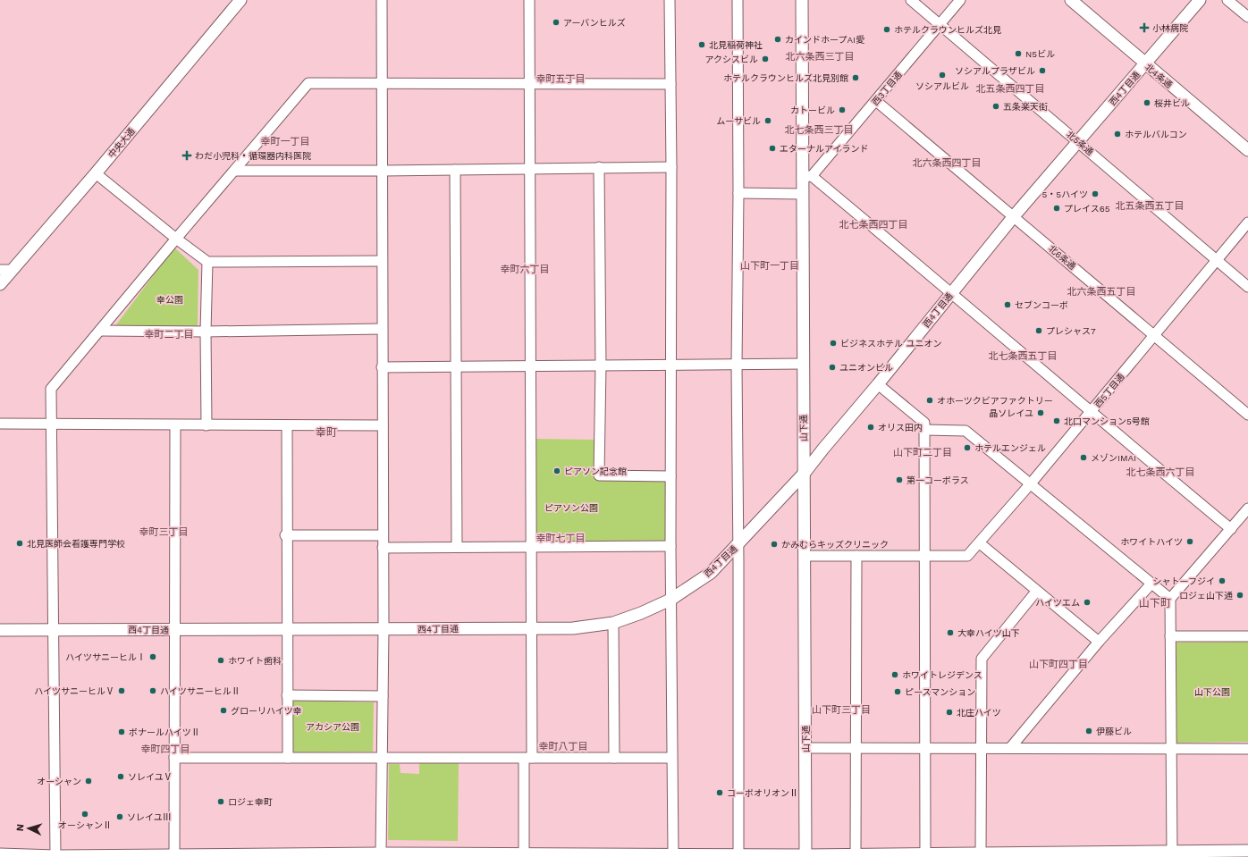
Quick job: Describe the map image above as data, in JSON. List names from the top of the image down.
{
  "streets": {
    "street": [
      "北4条通",
      "西3丁目通",
      "西4丁目通",
      "中央大通",
      "北5条通",
      "北6条通",
      "西5丁目通",
      "山下通"
    ]
  },
  "crossings": [
    ["北4条通", "西4丁目通"],
    ["西3丁目通", "北5条通"],
    ["西3丁目通", "北6条通"],
    ["西3丁目通", "山下通"],
    ["西4丁目通", "北5条通"],
    ["西4丁目通", "北6条通"],
    ["西4丁目通", "山下通"],
    ["北5条通", "西5丁目通"],
    ["北6条通", "西5丁目通"]
  ],
  "districts": [
    "北六条西三丁目",
    "幸町五丁目",
    "北五条西四丁目",
    "北七条西三丁目",
    "幸町一丁目",
    "北六条西四丁目",
    "北五条西五丁目",
    "北七条西四丁目",
    "山下町一丁目",
    "幸町六丁目",
    "北六条西五丁目",
    "幸町二丁目",
    "北七条西五丁目",
    "幸町",
    "山下町二丁目",
    "北七条西六丁目",
    "幸町三丁目",
    "幸町七丁目",
    "山下町",
    "山下町四丁目",
    "山下町三丁目",
    "幸町八丁目",
    "幸町四丁目"
  ],
  "parks": [
    "幸公園",
    "ピアソン公園",
    "山下公園",
    "アカシア公園"
  ],
  "places": {
    "other": [
      "アーバンヒルズ",
      "ホテルクラウンヒルズ北見",
      "カインドホープAI愛",
      "北見稲荷神社",
      "N5ビル",
      "アクシスビル",
      "ソシアルプラザビル",
      "ソシアルビル",
      "ホテルクラウンヒルズ北見別館",
      "桜井ビル",
      "五条楽天街",
      "カトービル",
      "ムーサビル",
      "ホテルバルコン",
      "エターナルアイランド",
      "5・5ハイツ",
      "プレイス65",
      "セブンコーポ",
      "プレシャス7",
      "ビジネスホテル ユニオン",
      "ユニオンビル",
      "オホーツクビアファクトリー",
      "晶ソレイユ",
      "北口マンション5号館",
      "オリス田内",
      "ホテルエンジェル",
      "メゾンIMAI",
      "ピアソン記念館",
      "第一コーポラス",
      "ホワイトハイツ",
      "北見医師会看護専門学校",
      "かみむらキッズクリニック",
      "シャトーフジイ",
      "ロジェ山下通",
      "ハイツエム",
      "大幸ハイツ山下",
      "ハイツサニーヒルⅠ",
      "ホワイト歯科",
      "ホワイトレジデンス",
      "ハイツサニーヒルⅤ",
      "ハイツサニーヒルⅡ",
      "ピースマンション",
      "グローリハイツ幸",
      "北庄ハイツ",
      "伊藤ビル",
      "ボナールハイツⅡ",
      "ソレイユⅤ",
      "オーシャン",
      "コーポオリオンⅡ",
      "ロジェ幸町",
      "オーシャンⅡ",
      "ソレイユⅢ"
    ],
    "health": ["小林病院", "わだ小児科・循環器内科医院"]
  },
  "north": "left"
}
